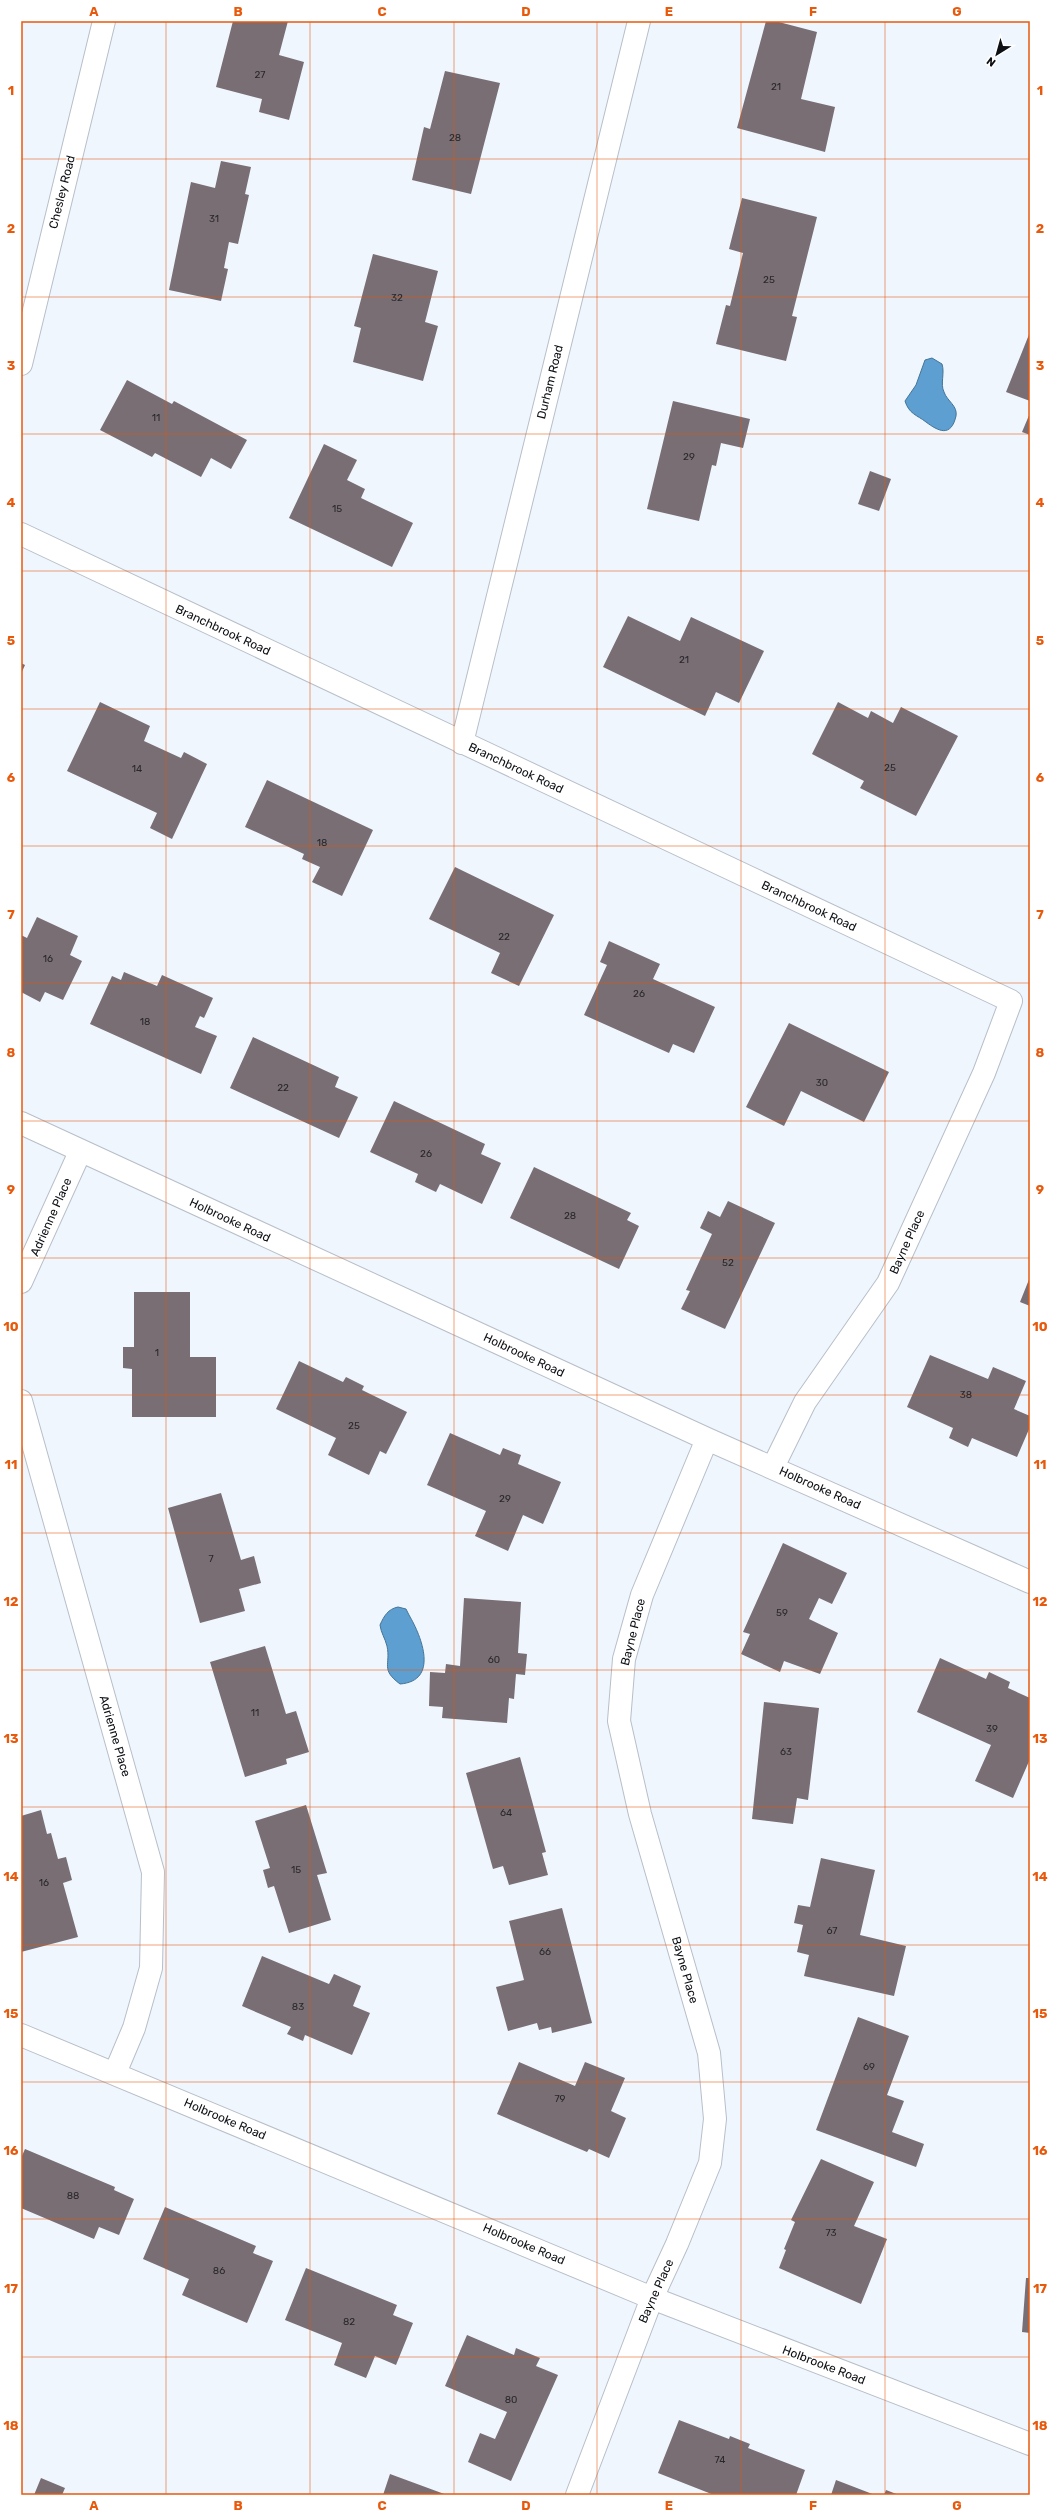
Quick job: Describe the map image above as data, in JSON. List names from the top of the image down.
{
  "streets": {
    "street": [
      "Chesley Road",
      "Durham Road",
      "Branchbrook Road",
      "Adrienne Place",
      "Holbrooke Road",
      "Bayne Place"
    ]
  },
  "crossings": [
    ["Durham Road", "Branchbrook Road"],
    ["Branchbrook Road", "Bayne Place"],
    ["Adrienne Place", "Holbrooke Road"],
    ["Holbrooke Road", "Bayne Place"]
  ],
  "house_numbers": [
    "27",
    "21",
    "28",
    "31",
    "25",
    "32",
    "11",
    "29",
    "15",
    "21",
    "25",
    "14",
    "18",
    "22",
    "16",
    "26",
    "18",
    "30",
    "22",
    "26",
    "28",
    "52",
    "1",
    "38",
    "25",
    "29",
    "7",
    "59",
    "60",
    "11",
    "39",
    "63",
    "64",
    "15",
    "16",
    "67",
    "66",
    "83",
    "69",
    "79",
    "88",
    "73",
    "86",
    "82",
    "80",
    "74"
  ],
  "north": "bottom left",
  "grid": {
    "columns": [
      "A",
      "B",
      "C",
      "D",
      "E",
      "F",
      "G"
    ],
    "rows": [
      "1",
      "2",
      "3",
      "4",
      "5",
      "6",
      "7",
      "8",
      "9",
      "10",
      "11",
      "12",
      "13",
      "14",
      "15",
      "16",
      "17",
      "18"
    ]
  }
}
